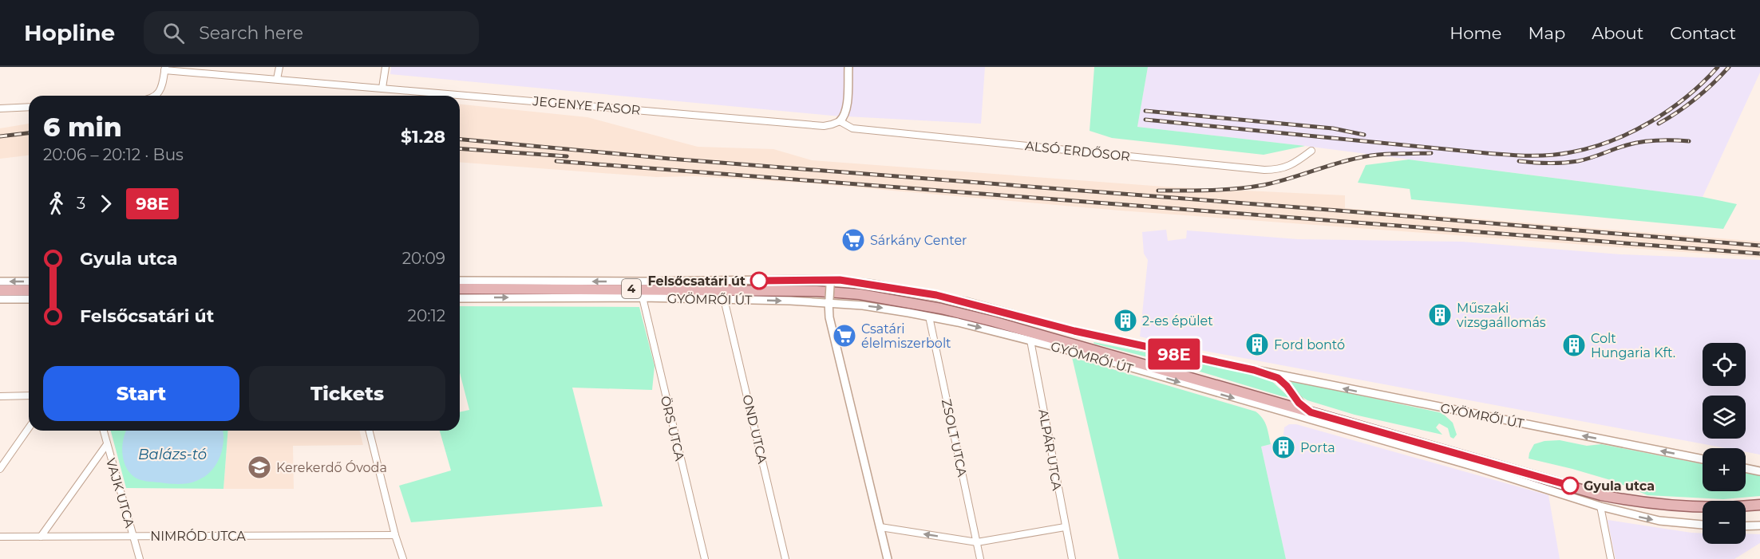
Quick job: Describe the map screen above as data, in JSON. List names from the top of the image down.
{
  "streets": {
    "main road": ["4"],
    "street": [
      "JEGENYE FASOR",
      "ALSÓ ERDŐSOR",
      "GYÖMRŐI ÚT",
      "ÖRS UTCA",
      "OND UTCA",
      "ZSOLT UTCA",
      "ALPÁR UTCA",
      "VAJK UTCA",
      "NIMRÓD UTCA"
    ]
  },
  "crossings": [
    ["JEGENYE FASOR", "ALSÓ ERDŐSOR"],
    ["4", "GYÖMRŐI ÚT"],
    ["GYÖMRŐI ÚT", "ÖRS UTCA"],
    ["GYÖMRŐI ÚT", "OND UTCA"],
    ["GYÖMRŐI ÚT", "ZSOLT UTCA"],
    ["GYÖMRŐI ÚT", "ALPÁR UTCA"],
    ["VAJK UTCA", "NIMRÓD UTCA"]
  ],
  "water": ["Balázs-tó"],
  "places": {
    "supermarket": ["Sárkány Center", "Csatári élelmiszerbolt"],
    "other": ["Felsőcsatári út", "Gyula utca"],
    "building": [
      "Műszaki vizsgaállomás",
      "2-es épület",
      "Ford bontó",
      "Colt Hungaria Kft.",
      "Porta"
    ],
    "school or university": ["Kerekerdő Óvoda"]
  },
  "lines": ["bus line 98E"],
  "page": {
    "header": "Hopline",
    "search": "Search here",
    "nav": [
      "Home",
      "Map",
      "About",
      "Contact"
    ],
    "on_map": "98E",
    "heading": ["6 min", "20:06 – 20:12 · Bus", "$1.28"],
    "legs": ["3", "98E"],
    "list": [
      {
        "name": "Gyula utca",
        "value": "20:09"
      },
      {
        "name": "Felsőcsatári út",
        "value": "20:12"
      }
    ],
    "map_buttons": ["+", "−"],
    "buttons": ["Start", "Tickets"]
  }
}
